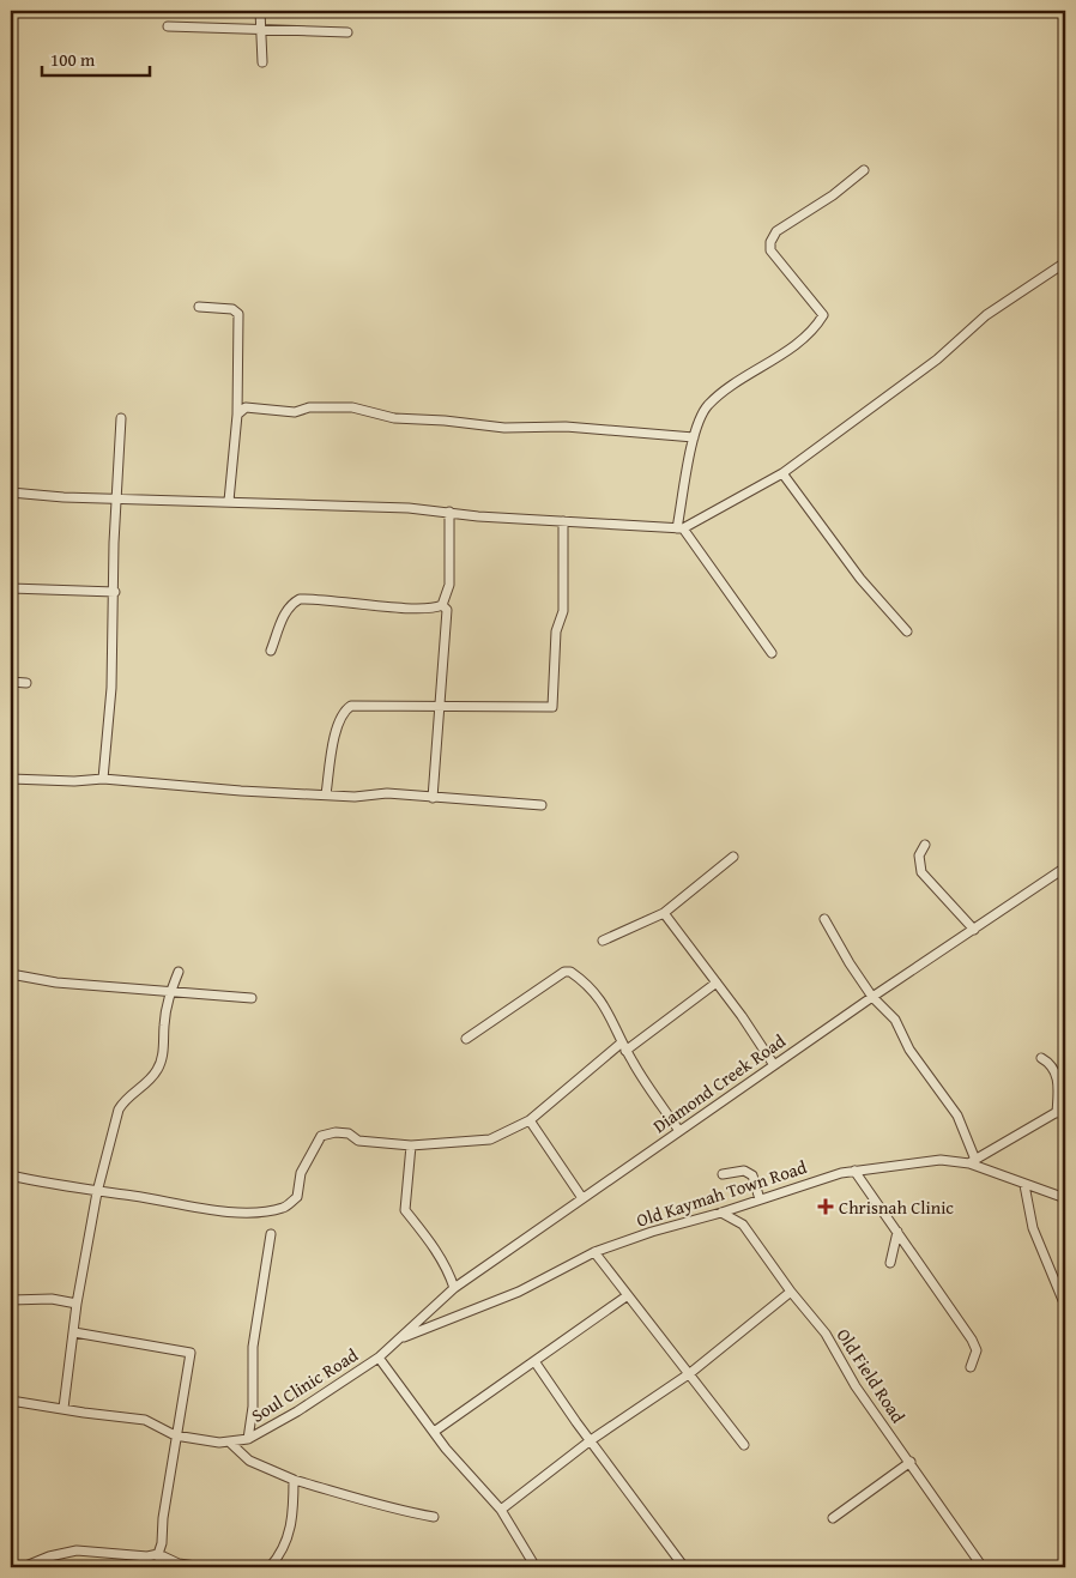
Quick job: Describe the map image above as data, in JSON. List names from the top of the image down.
{
  "streets": {
    "street": [
      "Diamond Creek Road",
      "Old Kaymah Town Road",
      "Old Field Road",
      "Soul Clinic Road"
    ]
  },
  "crossings": [
    ["Diamond Creek Road", "Old Kaymah Town Road"],
    ["Diamond Creek Road", "Soul Clinic Road"],
    ["Old Kaymah Town Road", "Old Field Road"],
    ["Old Kaymah Town Road", "Soul Clinic Road"]
  ],
  "places": {
    "health": ["Chrisnah Clinic"]
  },
  "scale_bar": "100 m"
}
